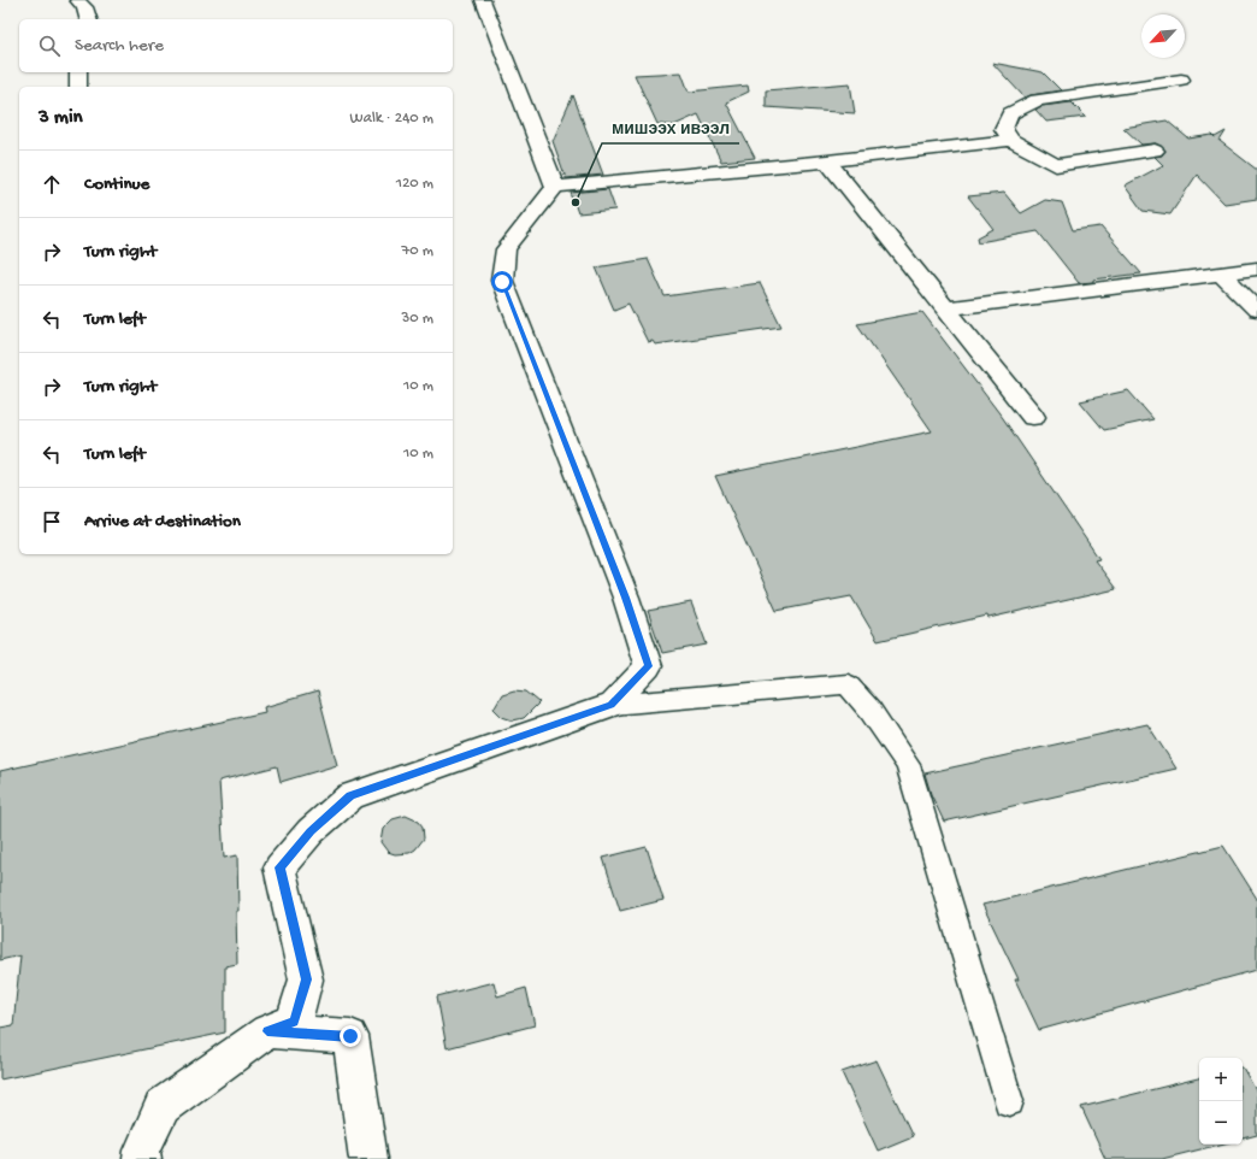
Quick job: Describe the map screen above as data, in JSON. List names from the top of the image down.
{
  "places": ["мишээх ивээл"],
  "north": "bottom left",
  "page": {
    "search": "Search here",
    "heading": ["3 min", "Walk · 240 m"],
    "list": [
      ["Continue", "120 m"],
      ["Turn right", "70 m"],
      ["Turn left", "30 m"],
      ["Turn right", "10 m"],
      ["Turn left", "10 m"],
      "Arrive at destination"
    ],
    "map_buttons": ["+", "−"]
  }
}
